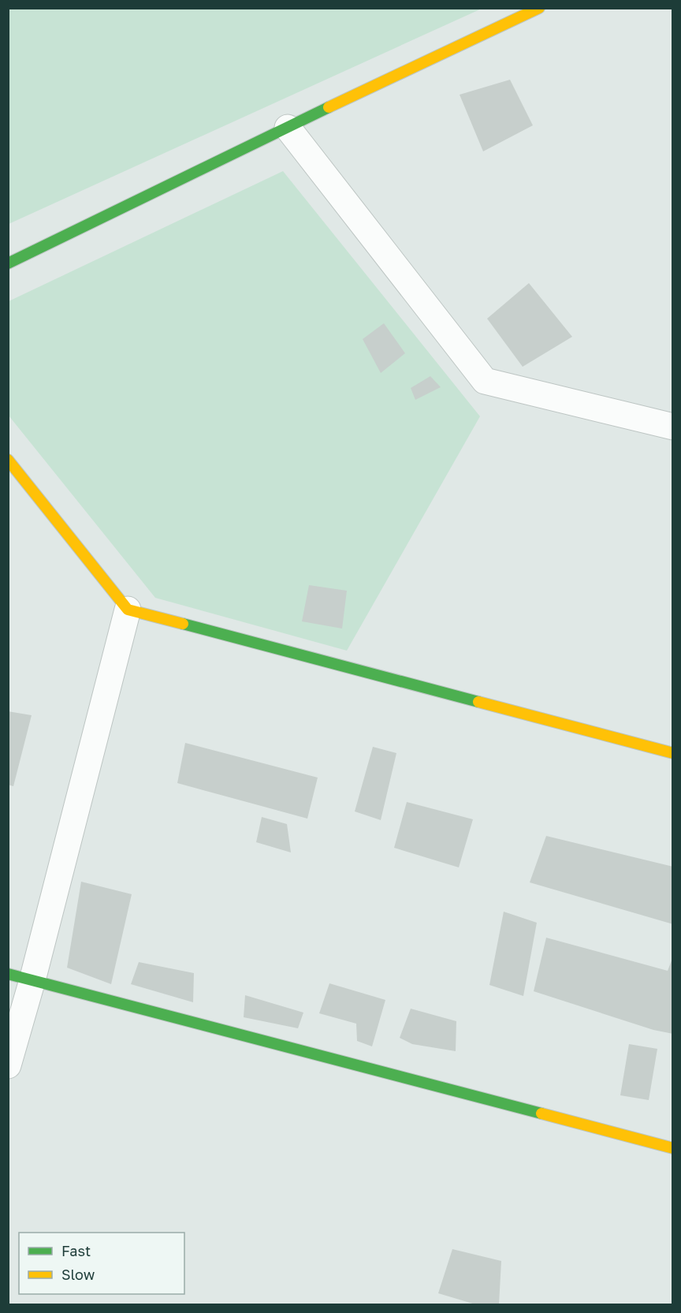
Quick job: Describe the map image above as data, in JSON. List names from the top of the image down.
{
  "legend": ["Fast", "Slow"]
}
